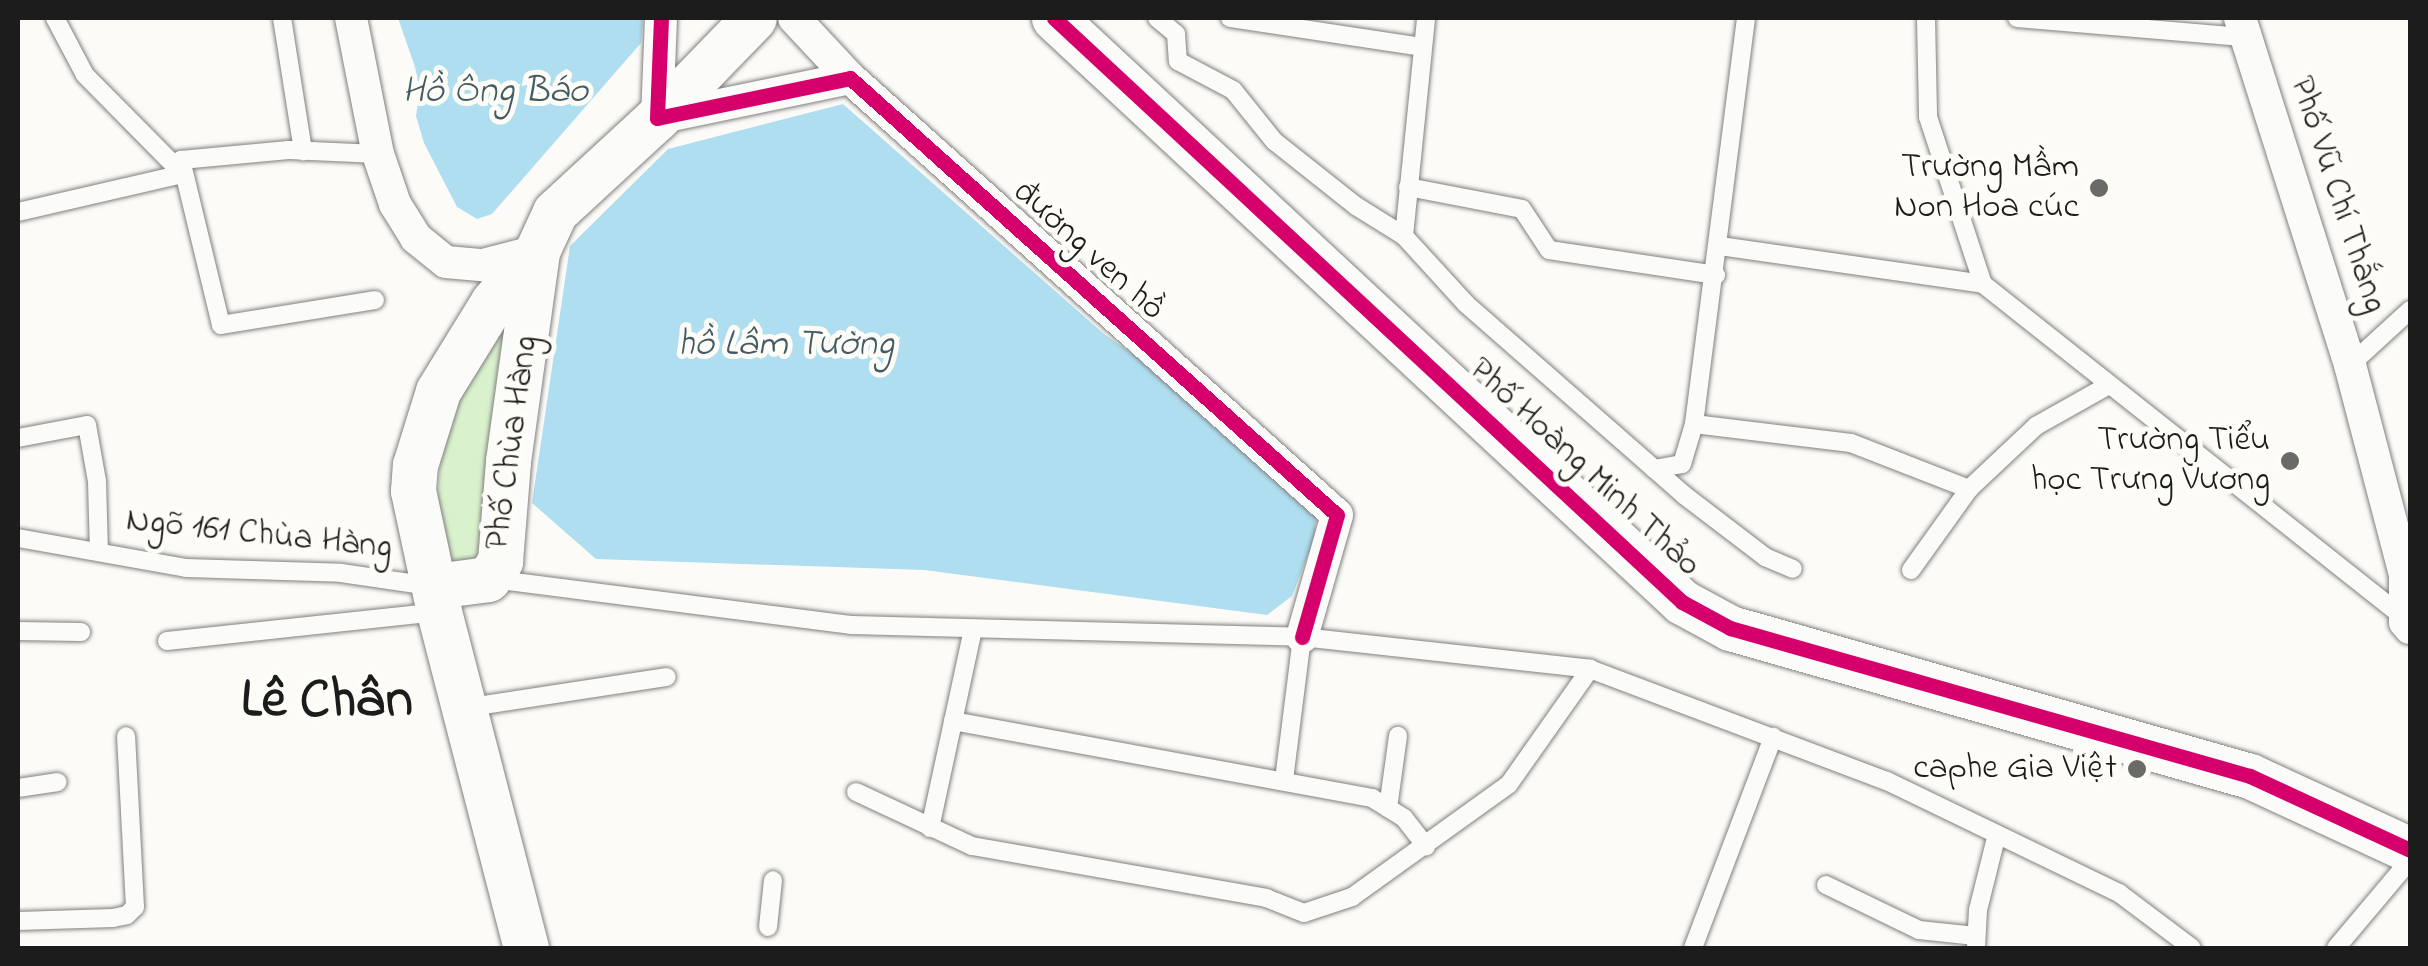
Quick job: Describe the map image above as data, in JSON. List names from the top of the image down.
{
  "streets": {
    "street": [
      "Phố Vũ Chí Thắng",
      "đường ven hồ",
      "Phố Chùa Hàng",
      "Phố Hoàng Minh Thảo"
    ],
    "lane": ["Ngõ 161 Chùa Hàng"]
  },
  "crossings": [
    ["Phố Chùa Hàng", "Ngõ 161 Chùa Hàng"]
  ],
  "districts": ["Lê Chân"],
  "water": ["Hồ Ông Báo", "hồ Lâm Tường"],
  "places": ["Trường Mầm Non Hoa cúc", "Trường Tiểu học Trưng Vương", "caphe Gia Việt"]
}
